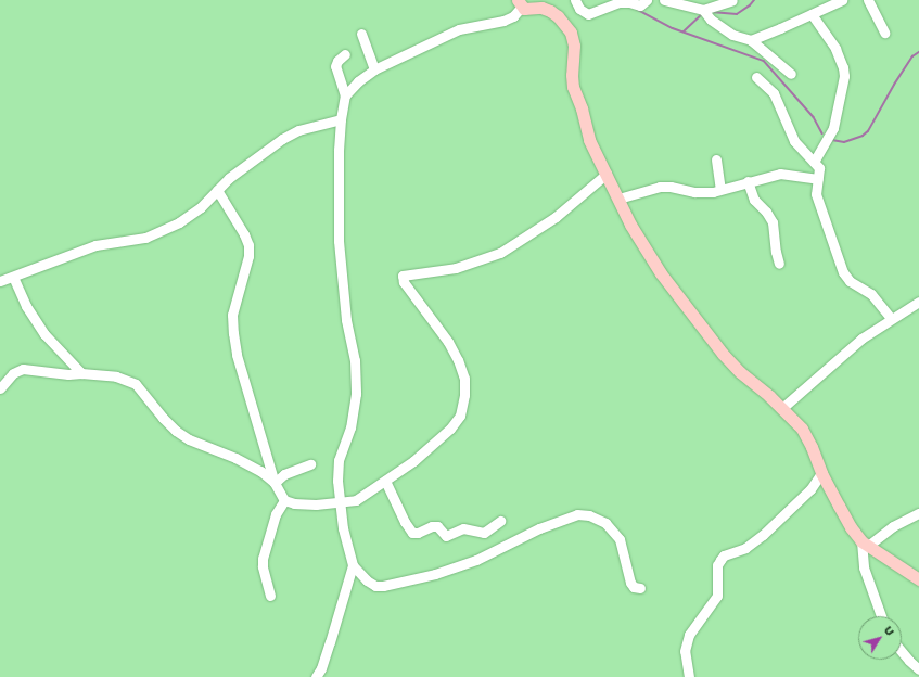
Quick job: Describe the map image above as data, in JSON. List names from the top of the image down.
{
  "north": "top right"
}
